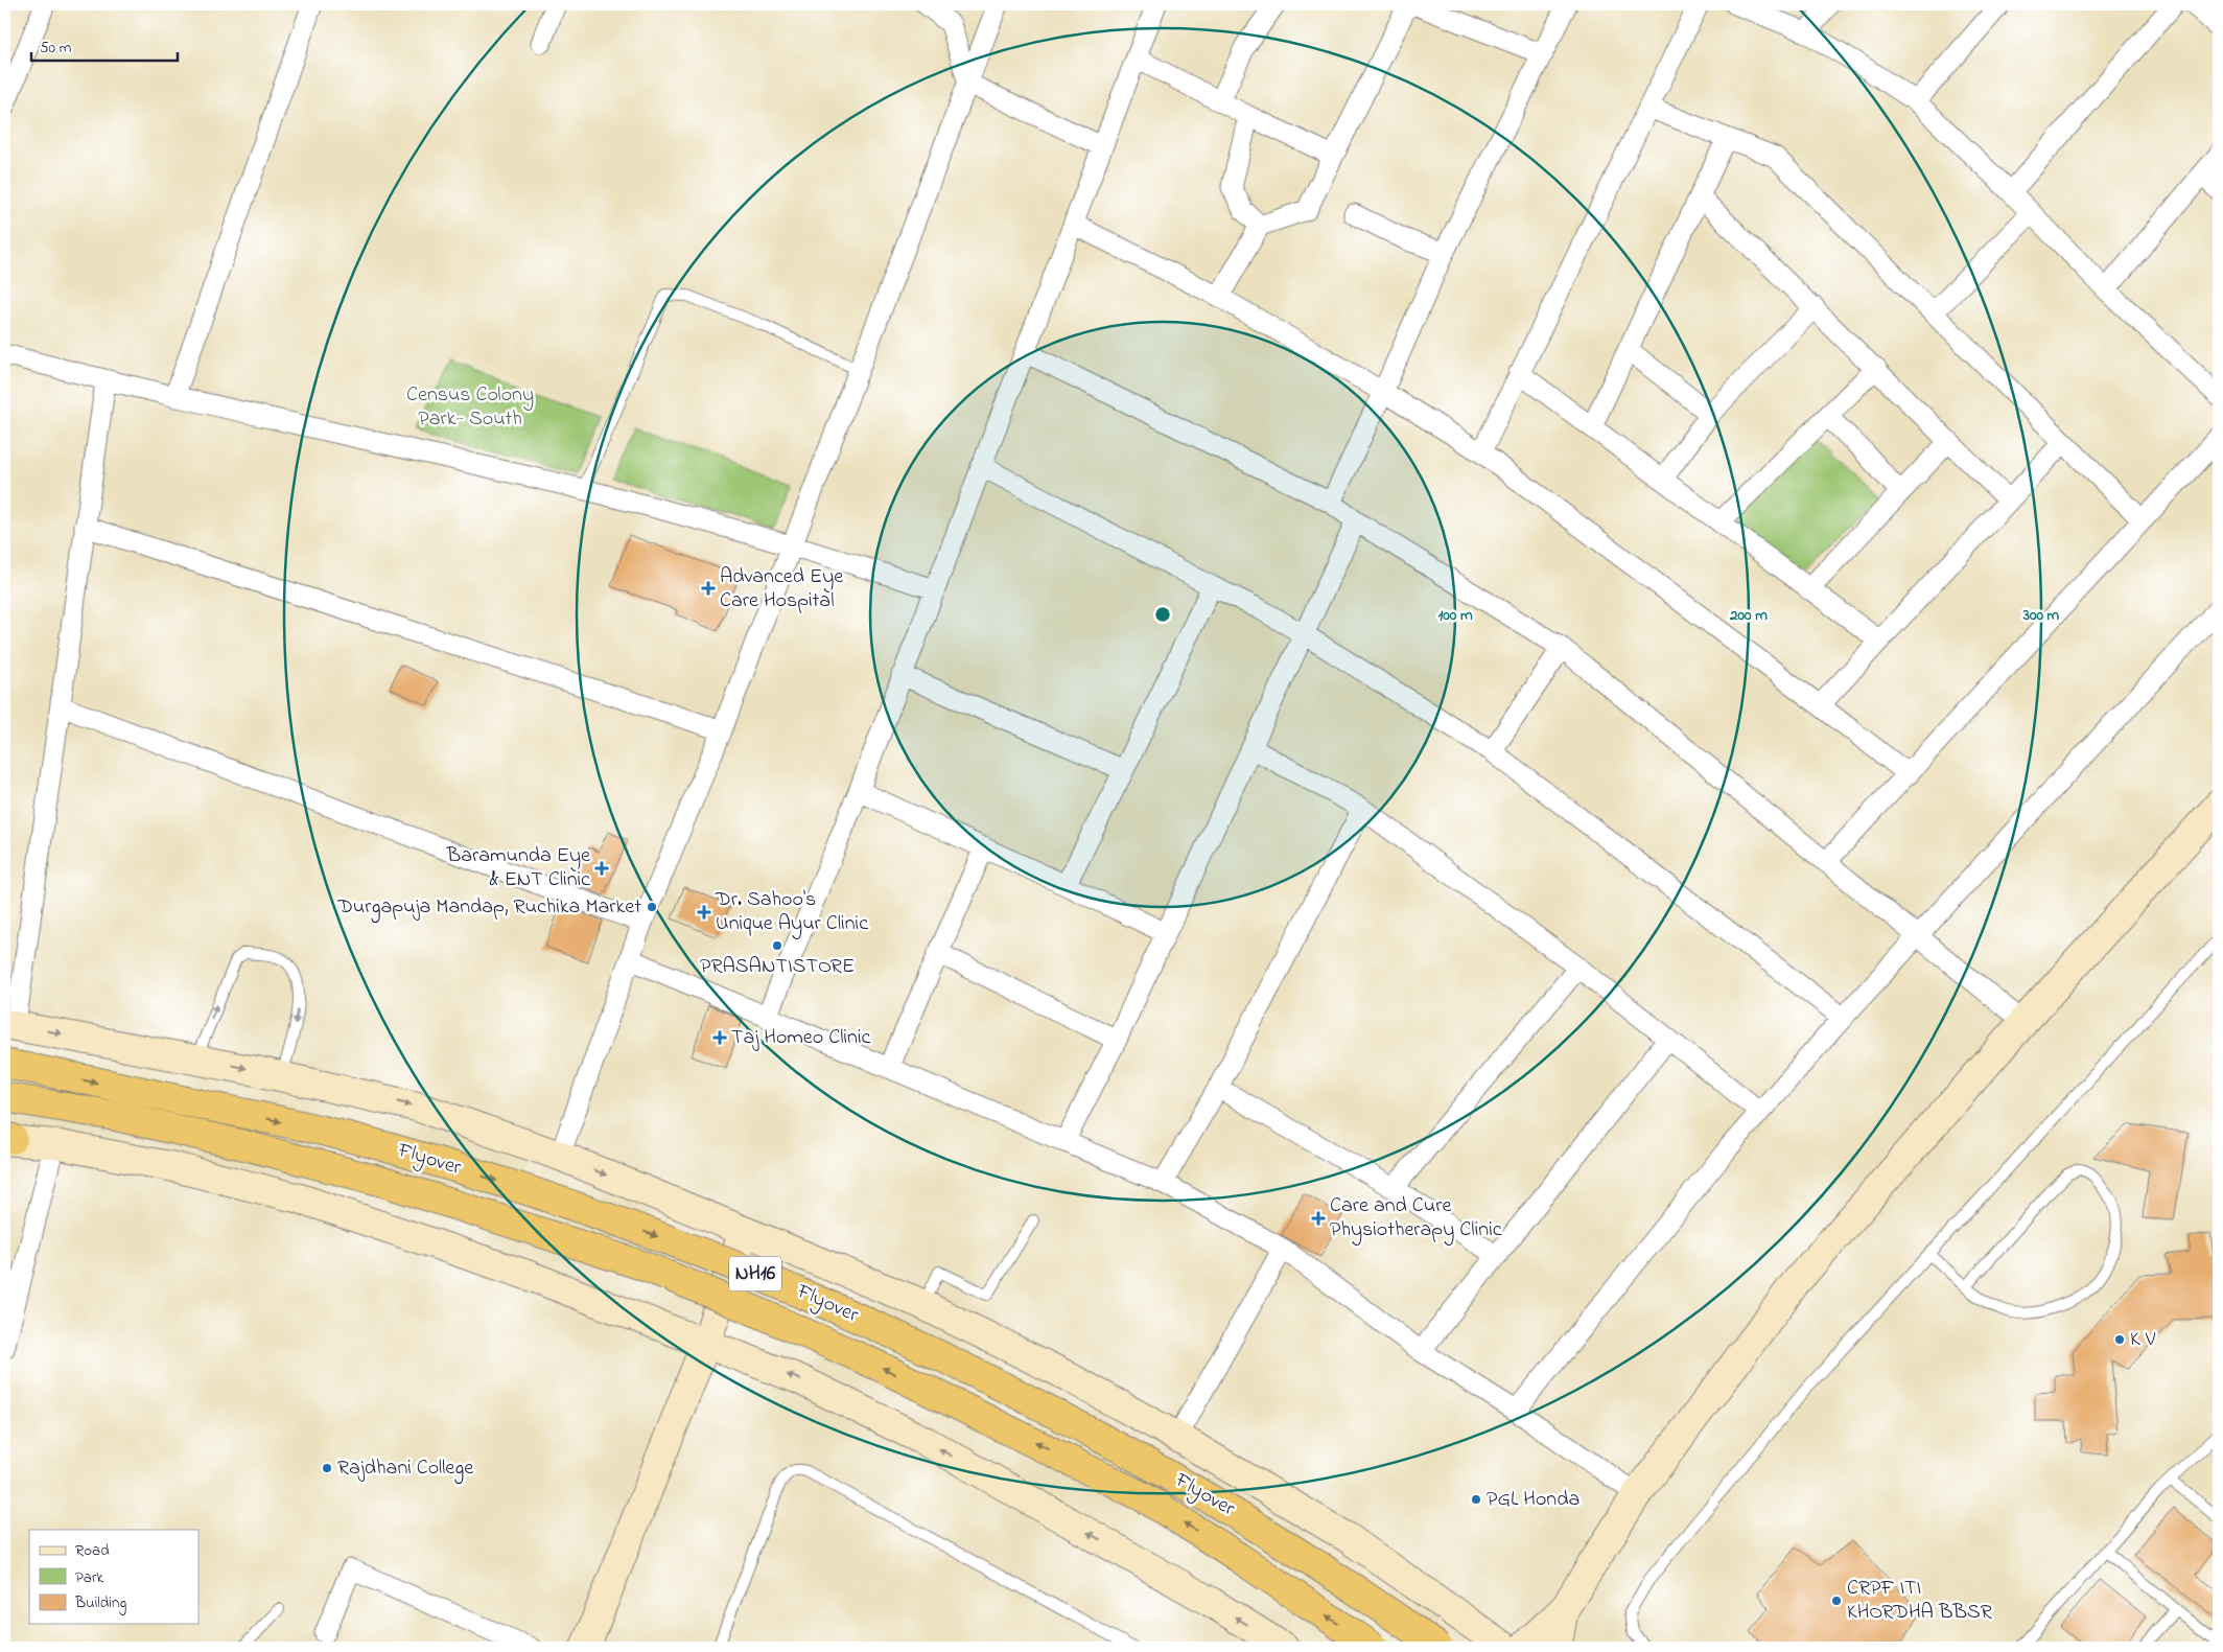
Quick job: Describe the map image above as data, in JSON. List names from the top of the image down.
{
  "streets": {
    "highway": ["Flyover", "NH16"]
  },
  "parks": ["Census Colony Park- South"],
  "places": {
    "health": [
      "Advanced Eye Care Hospital",
      "Baramunda Eye & ENT Clinic",
      "Dr. Sahoo's Unique Ayur Clinic",
      "Taj Homeo Clinic",
      "Care and Cure Physiotherapy Clinic"
    ],
    "other": [
      "Durgapuja Mandap, Ruchika Market",
      "PRASANTISTORE",
      "K V",
      "Rajdhani College",
      "PGL Honda",
      "CRPF ITI KHORDHA BBSR"
    ]
  },
  "legend": ["Road", "Park", "Building"],
  "scale_bar": "50 m",
  "rings": ["100 m", "200 m", "300 m"]
}
